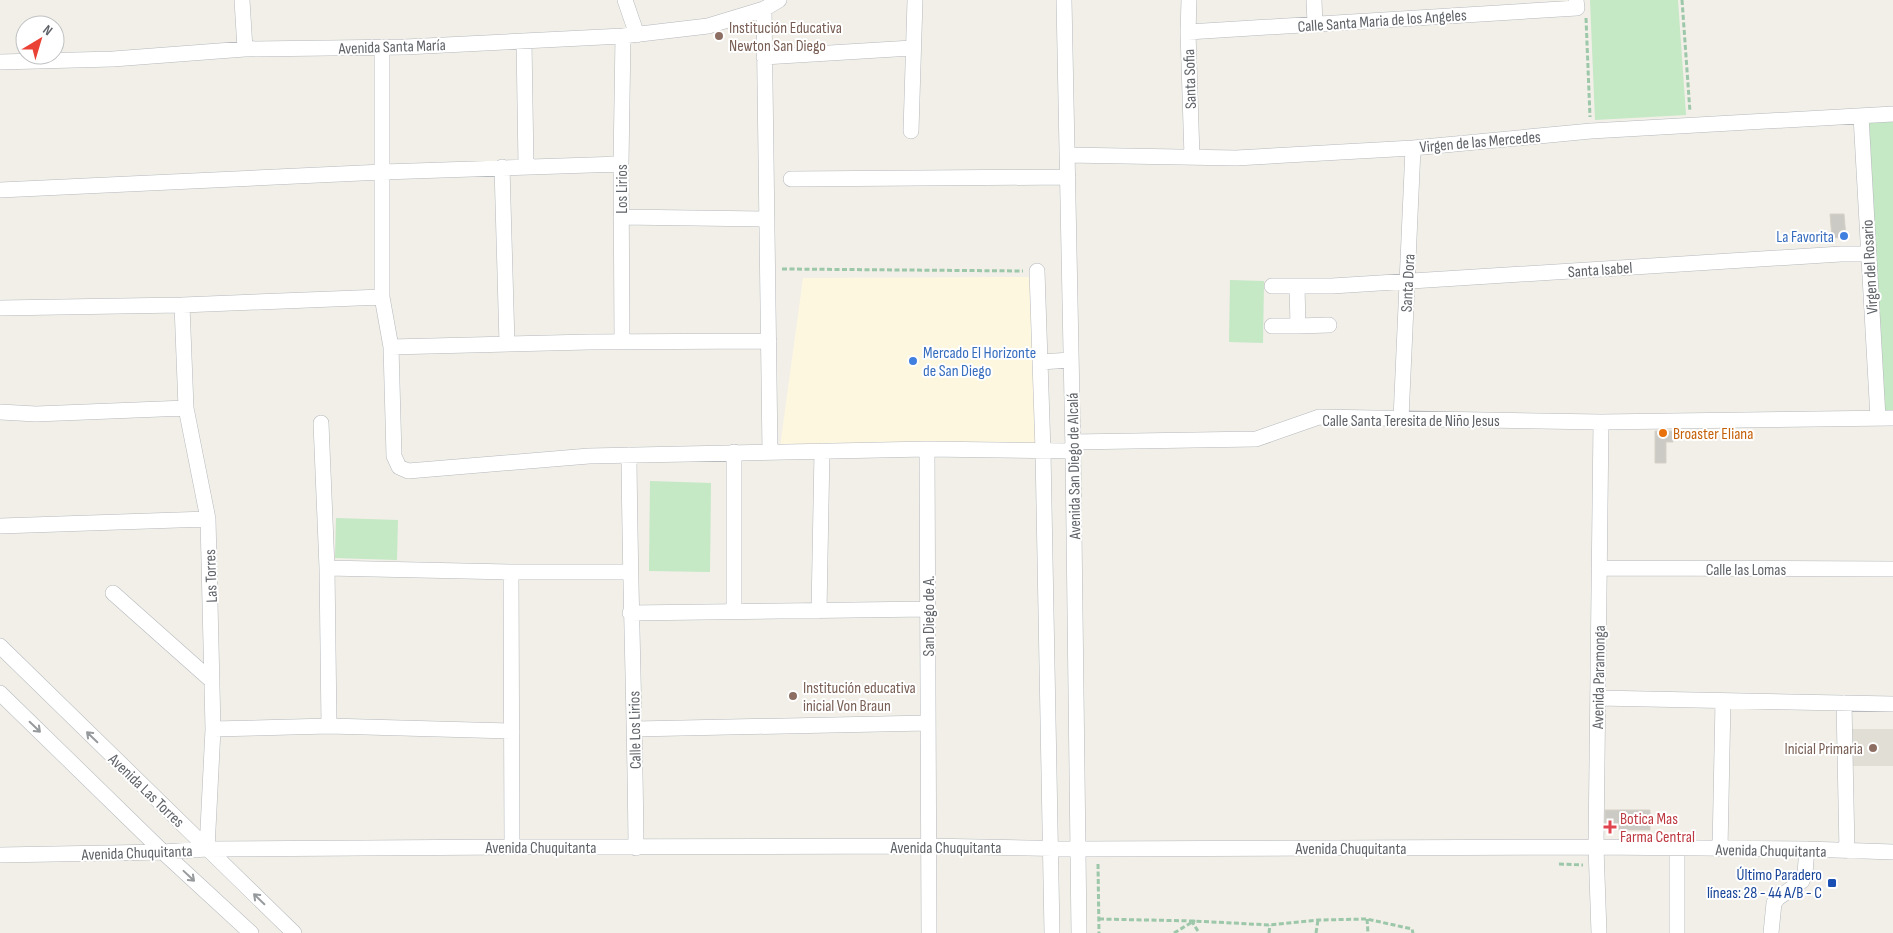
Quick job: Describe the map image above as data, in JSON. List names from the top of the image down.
{
  "streets": {
    "street": [
      "Calle Santa Maria de los Angeles",
      "Avenida Santa María",
      "Santa Sofia",
      "Virgen de las Mercedes",
      "Los Lirios",
      "Virgen del Rosario",
      "Santa Isabel",
      "Santa Dora",
      "Calle Santa Teresita de Niño Jesus",
      "Avenida San Diego de Alcalá",
      "Calle las Lomas",
      "Las Torres",
      "San Diego de A.",
      "Avenida Paramonga",
      "Calle Los Lirios",
      "Avenida Las Torres",
      "Avenida Chuquitanta"
    ]
  },
  "crossings": [
    ["Calle Santa Maria de los Angeles", "Santa Sofia"],
    ["Avenida Santa María", "Los Lirios"],
    ["Avenida Santa María", "Calle Santa Teresita de Niño Jesus"],
    ["Santa Sofia", "Virgen de las Mercedes"],
    ["Virgen de las Mercedes", "Virgen del Rosario"],
    ["Virgen de las Mercedes", "Santa Dora"],
    ["Virgen de las Mercedes", "Avenida San Diego de Alcalá"],
    ["Virgen del Rosario", "Santa Isabel"],
    ["Virgen del Rosario", "Calle Santa Teresita de Niño Jesus"],
    ["Santa Isabel", "Santa Dora"],
    ["Santa Dora", "Calle Santa Teresita de Niño Jesus"],
    ["Calle Santa Teresita de Niño Jesus", "Avenida San Diego de Alcalá"],
    ["Calle Santa Teresita de Niño Jesus", "San Diego de A."],
    ["Calle Santa Teresita de Niño Jesus", "Avenida Paramonga"],
    ["Calle Santa Teresita de Niño Jesus", "Calle Los Lirios"],
    ["Avenida San Diego de Alcalá", "Avenida Chuquitanta"],
    ["Calle las Lomas", "Avenida Paramonga"],
    ["Las Torres", "Avenida Las Torres"],
    ["Las Torres", "Avenida Chuquitanta"],
    ["San Diego de A.", "Avenida Chuquitanta"],
    ["Avenida Paramonga", "Avenida Chuquitanta"],
    ["Calle Los Lirios", "Avenida Chuquitanta"],
    ["Avenida Las Torres", "Avenida Chuquitanta"]
  ],
  "places": {
    "other": [
      "Institución Educativa Newton San Diego",
      "La Favorita",
      "Mercado El Horizonte de San Diego",
      "Broaster Eliana",
      "Institución educativa inicial Von Braun",
      "Inicial Primaria"
    ],
    "health": ["Botica Mas Farma Central"],
    "transit": ["Último Paradero líneas: 28 - 44 A/B - C"]
  },
  "north": "top right"
}
